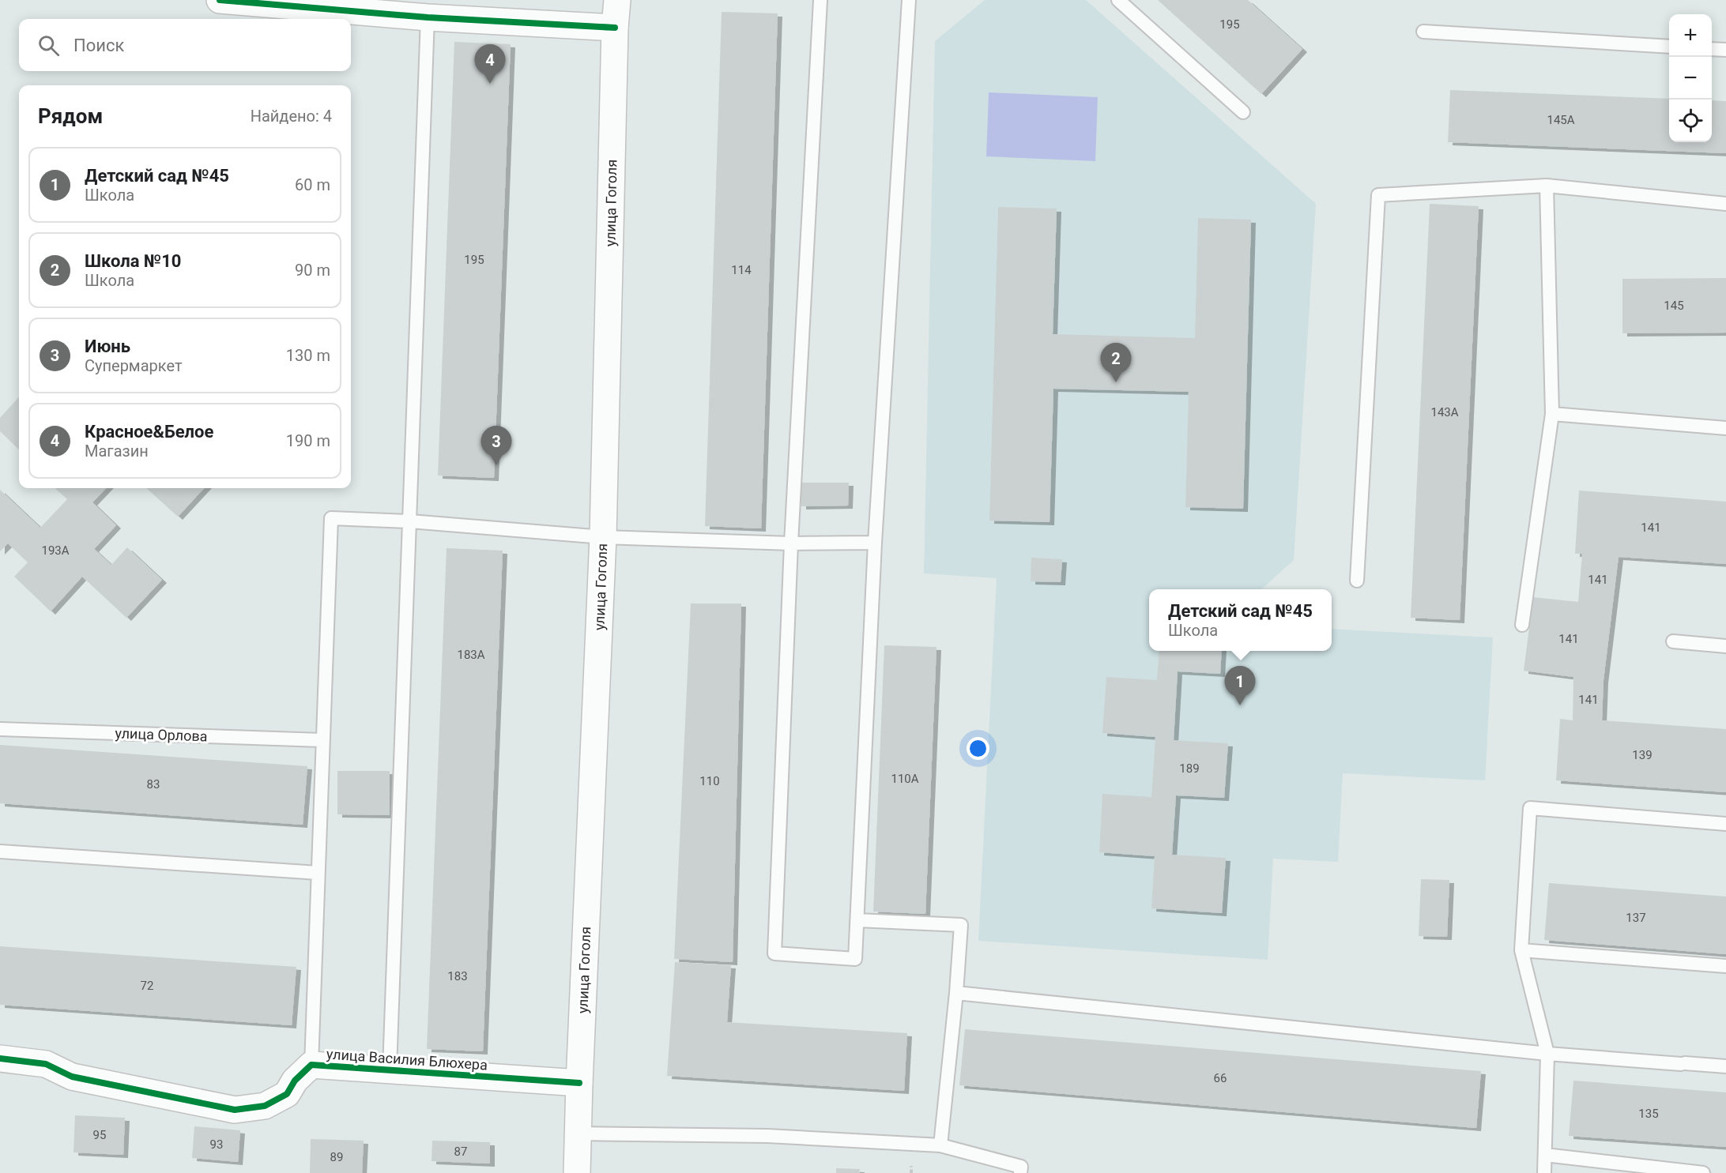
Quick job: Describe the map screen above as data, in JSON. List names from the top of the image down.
{
  "streets": {
    "main road": ["улица Гоголя", "улица Василия Блюхера"],
    "lane": ["улица Орлова"]
  },
  "crossings": [
    ["улица Гоголя", "улица Василия Блюхера"]
  ],
  "house_numbers": [
    "195",
    "145А",
    "195",
    "114",
    "145",
    "143А",
    "141",
    "193А",
    "141",
    "141",
    "183А",
    "141",
    "139",
    "189",
    "110А",
    "110",
    "83",
    "137",
    "183",
    "72",
    "66",
    "135",
    "95",
    "93",
    "87",
    "89"
  ],
  "page": {
    "map_buttons": ["+", "−"],
    "search": "Поиск",
    "pins": [
      "4",
      "2",
      "3",
      "1"
    ],
    "heading": ["Рядом", "Найдено: 4"],
    "list": [
      {
        "mark": "1",
        "name": "Детский сад №45",
        "note": "Школа",
        "value": "60 m"
      },
      {
        "mark": "2",
        "name": "Школа №10",
        "note": "Школа",
        "value": "90 m"
      },
      {
        "mark": "3",
        "name": "Июнь",
        "note": "Супермаркет",
        "value": "130 m"
      },
      {
        "mark": "4",
        "name": "Красное&Белое",
        "note": "Магазин",
        "value": "190 m"
      }
    ],
    "popup": ["Детский сад №45", "Школа"]
  }
}
